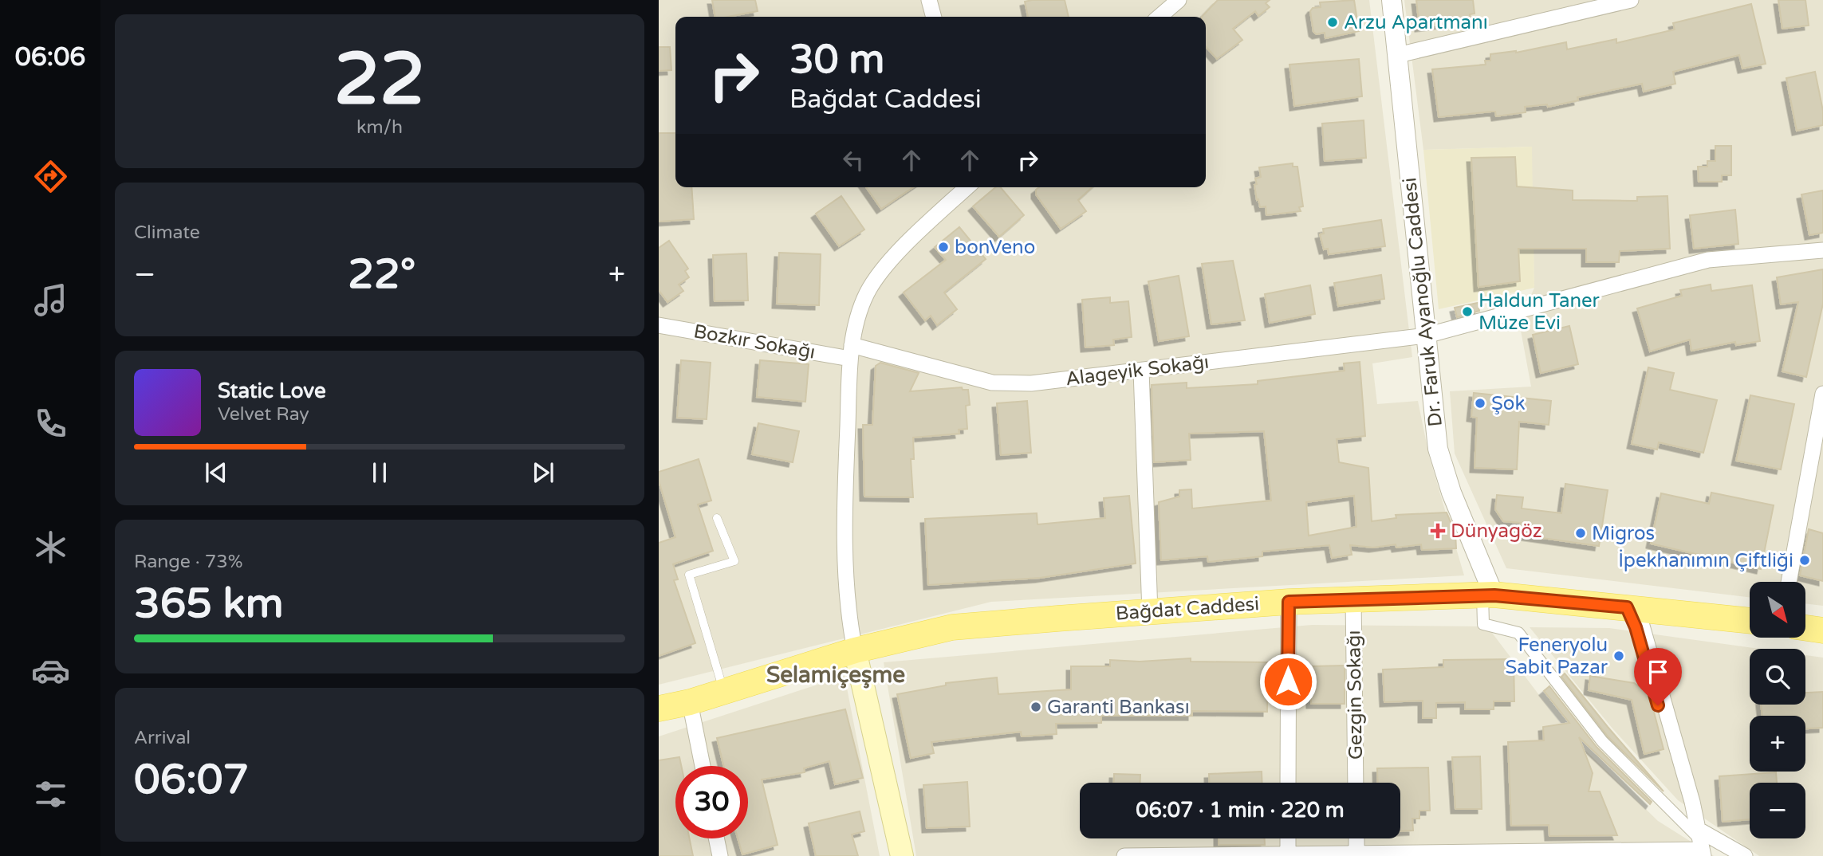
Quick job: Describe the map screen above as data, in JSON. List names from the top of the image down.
{
  "streets": {
    "main road": ["Bağdat Caddesi"],
    "street": [
      "Dr. Faruk Ayanoğlu Caddesi",
      "Bozkır Sokağı",
      "Alageyik Sokağı",
      "Gezgin Sokağı"
    ]
  },
  "crossings": [
    ["Dr. Faruk Ayanoğlu Caddesi", "Alageyik Sokağı"],
    ["Dr. Faruk Ayanoğlu Caddesi", "Bağdat Caddesi"],
    ["Bozkır Sokağı", "Alageyik Sokağı"],
    ["Bağdat Caddesi", "Gezgin Sokağı"]
  ],
  "districts": ["Selamiçeşme"],
  "places": {
    "other": [
      "Arzu Apartmanı",
      "bonVeno",
      "Haldun Taner Müze Evi",
      "Şok",
      "Migros",
      "İpekhanımın Çiftliği",
      "Feneryolu Sabit Pazar",
      "Garanti Bankası"
    ],
    "health": ["Dünyagöz"]
  },
  "north": "bottom right",
  "page": {
    "tabs": "06:06",
    "tile": [
      ["22", "km/h"],
      "Climate",
      ["Range · 73%", "365 km"],
      ["Arrival", "06:07"]
    ],
    "turn": ["30 m", "Bağdat Caddesi"],
    "heat": ["−", "22°", "+"],
    "song": ["Static Love", "Velvet Ray"],
    "map_buttons": ["+", "−"],
    "limit": "30",
    "trip": "06:07 · 1 min · 220 m"
  }
}
